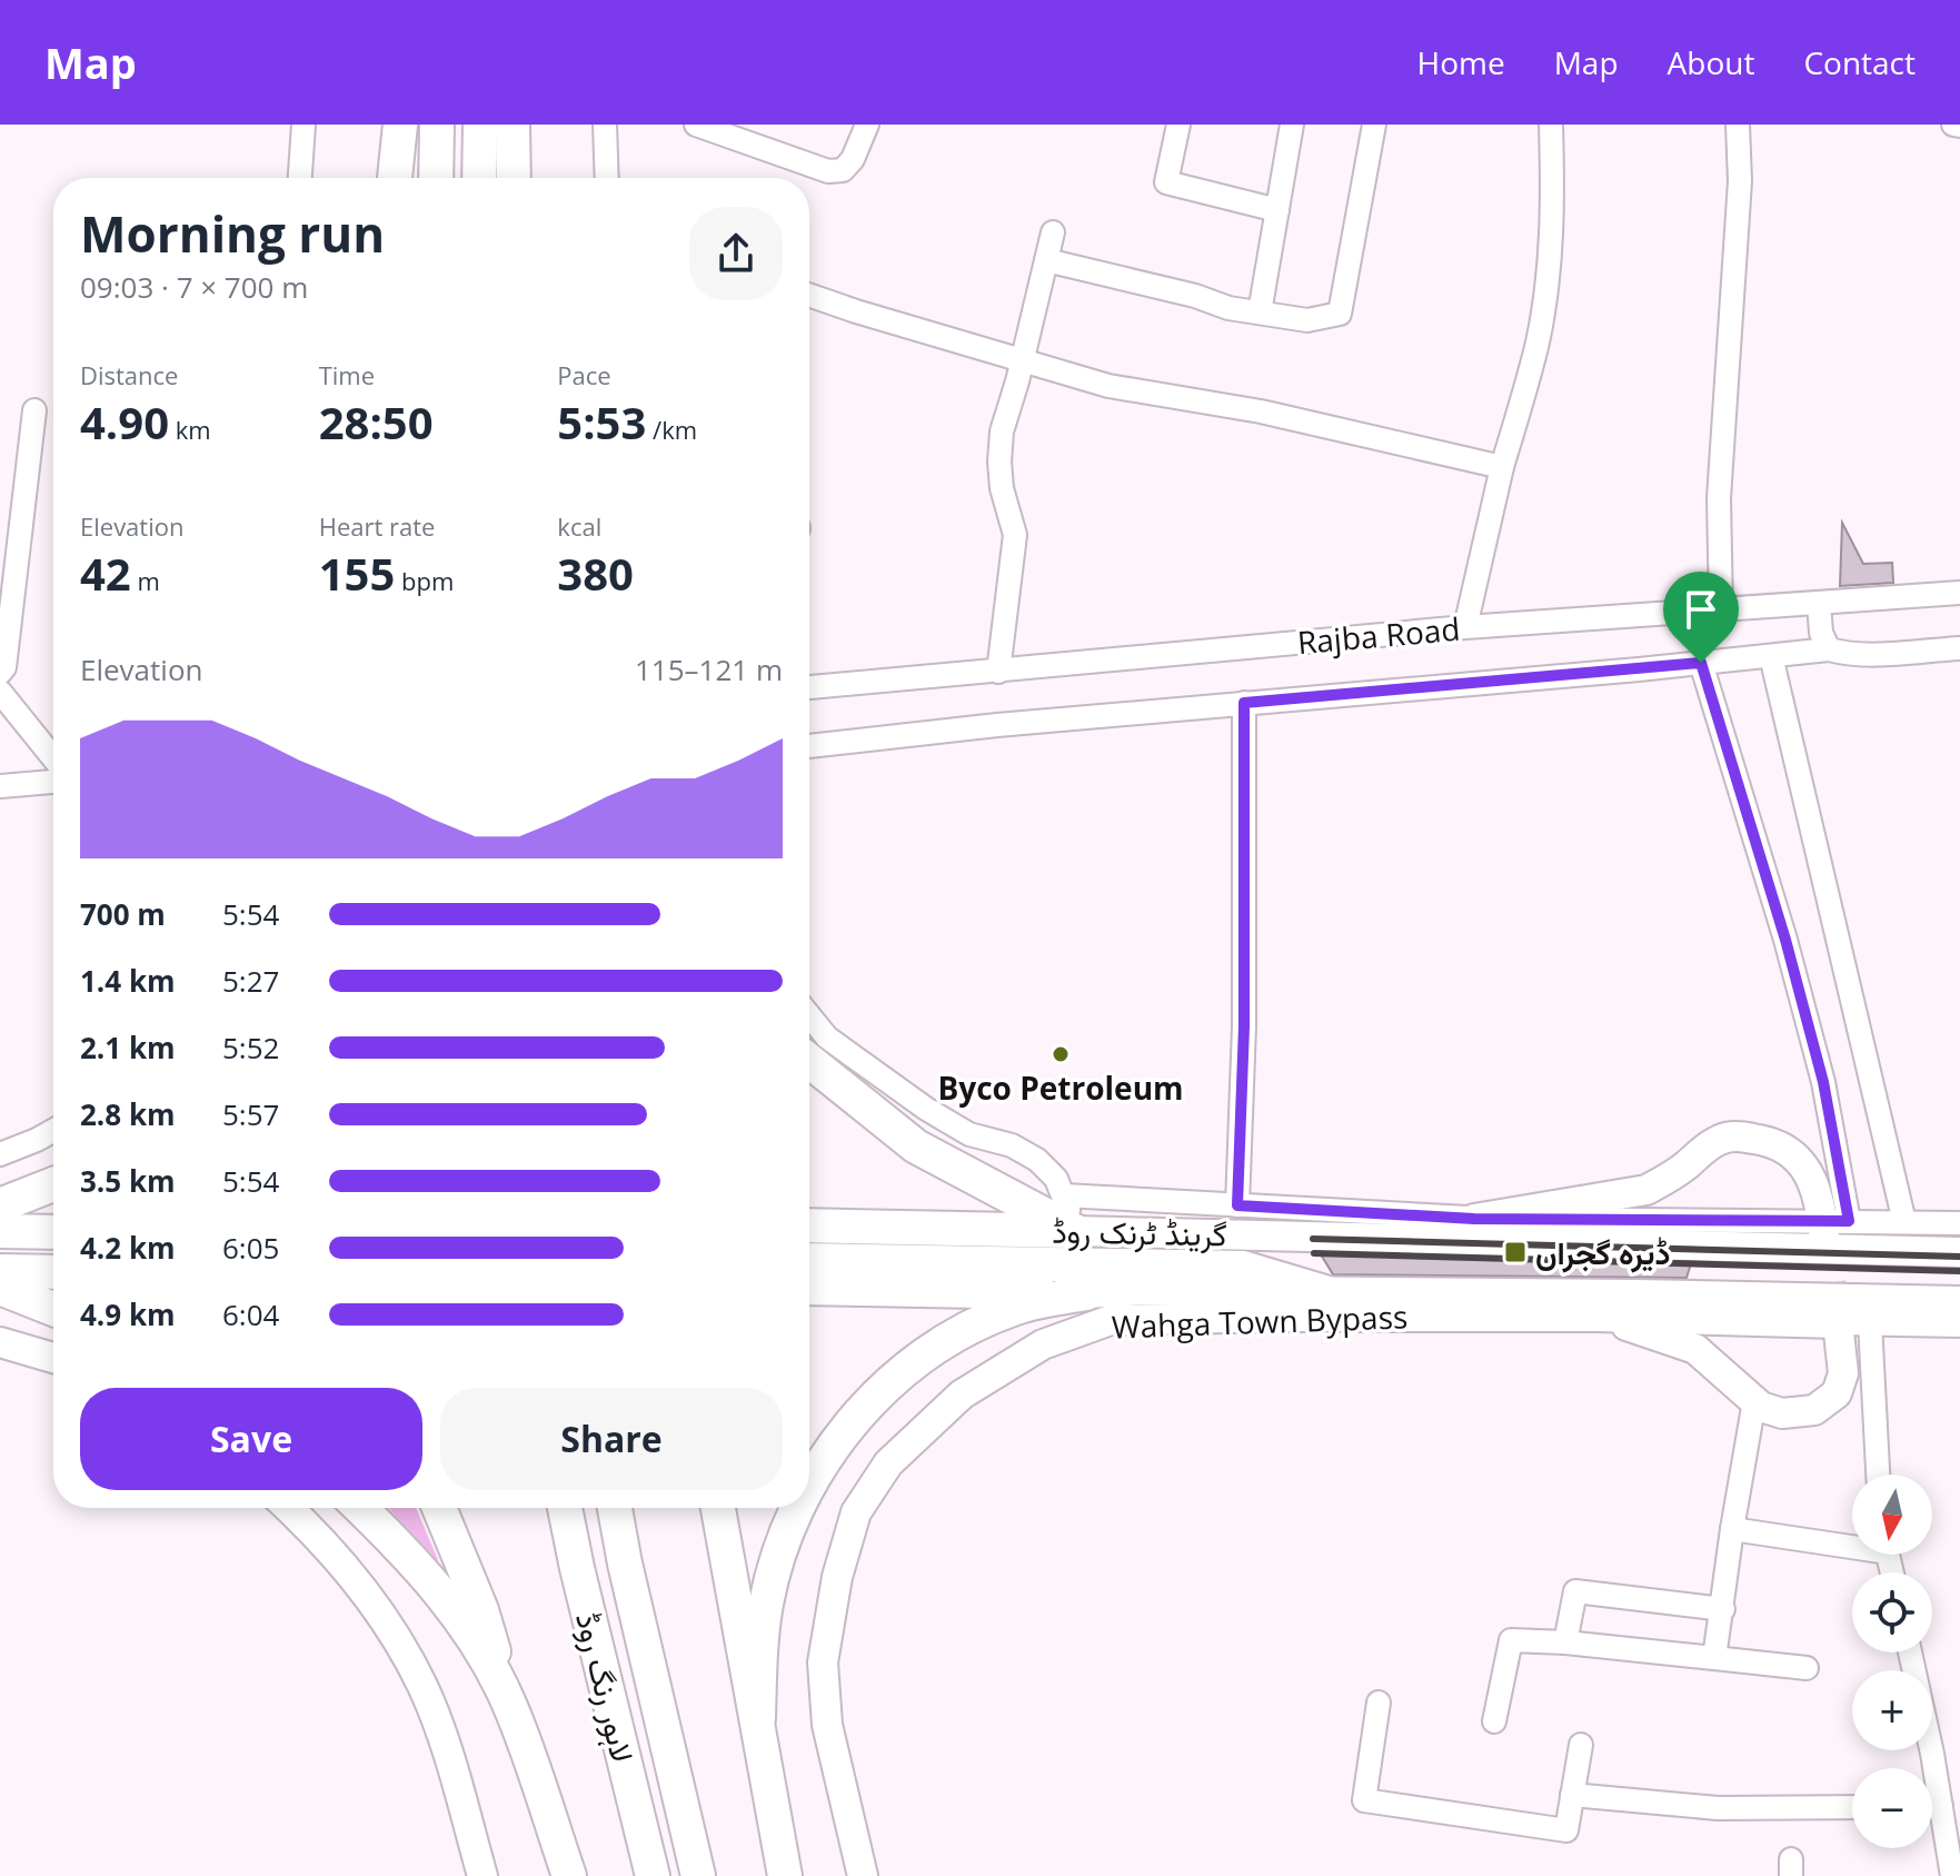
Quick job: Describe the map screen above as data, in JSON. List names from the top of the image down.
{
  "streets": {
    "highway": ["گرینڈ ٹرنک روڈ", "لاہور رنگ روڈ"],
    "main road": ["Wahga Town Bypass"],
    "street": ["Rajba Road"]
  },
  "places": {
    "other": ["Byco Petroleum"],
    "transit": ["ڈیرہ گجراں"]
  },
  "north": "bottom",
  "page": {
    "header": "Map",
    "nav": [
      "Home",
      "Map",
      "About",
      "Contact"
    ],
    "heading": ["Morning run", "09:03 · 7 × 700 m"],
    "stats": [
      ["Distance", "4.90 km"],
      ["Time", "28:50"],
      ["Pace", "5:53 /km"],
      ["Elevation", "42 m"],
      ["Heart rate", "155 bpm"],
      ["kcal", "380"]
    ],
    "chart": ["Elevation", "115–121 m"],
    "list": [
      {
        "name": "700 m",
        "note": "5:54"
      },
      {
        "name": "1.4 km",
        "note": "5:27"
      },
      {
        "name": "2.1 km",
        "note": "5:52"
      },
      {
        "name": "2.8 km",
        "note": "5:57"
      },
      {
        "name": "3.5 km",
        "note": "5:54"
      },
      {
        "name": "4.2 km",
        "note": "6:05"
      },
      {
        "name": "4.9 km",
        "note": "6:04"
      }
    ],
    "buttons": ["Save", "Share"],
    "map_buttons": ["+", "−"]
  }
}
